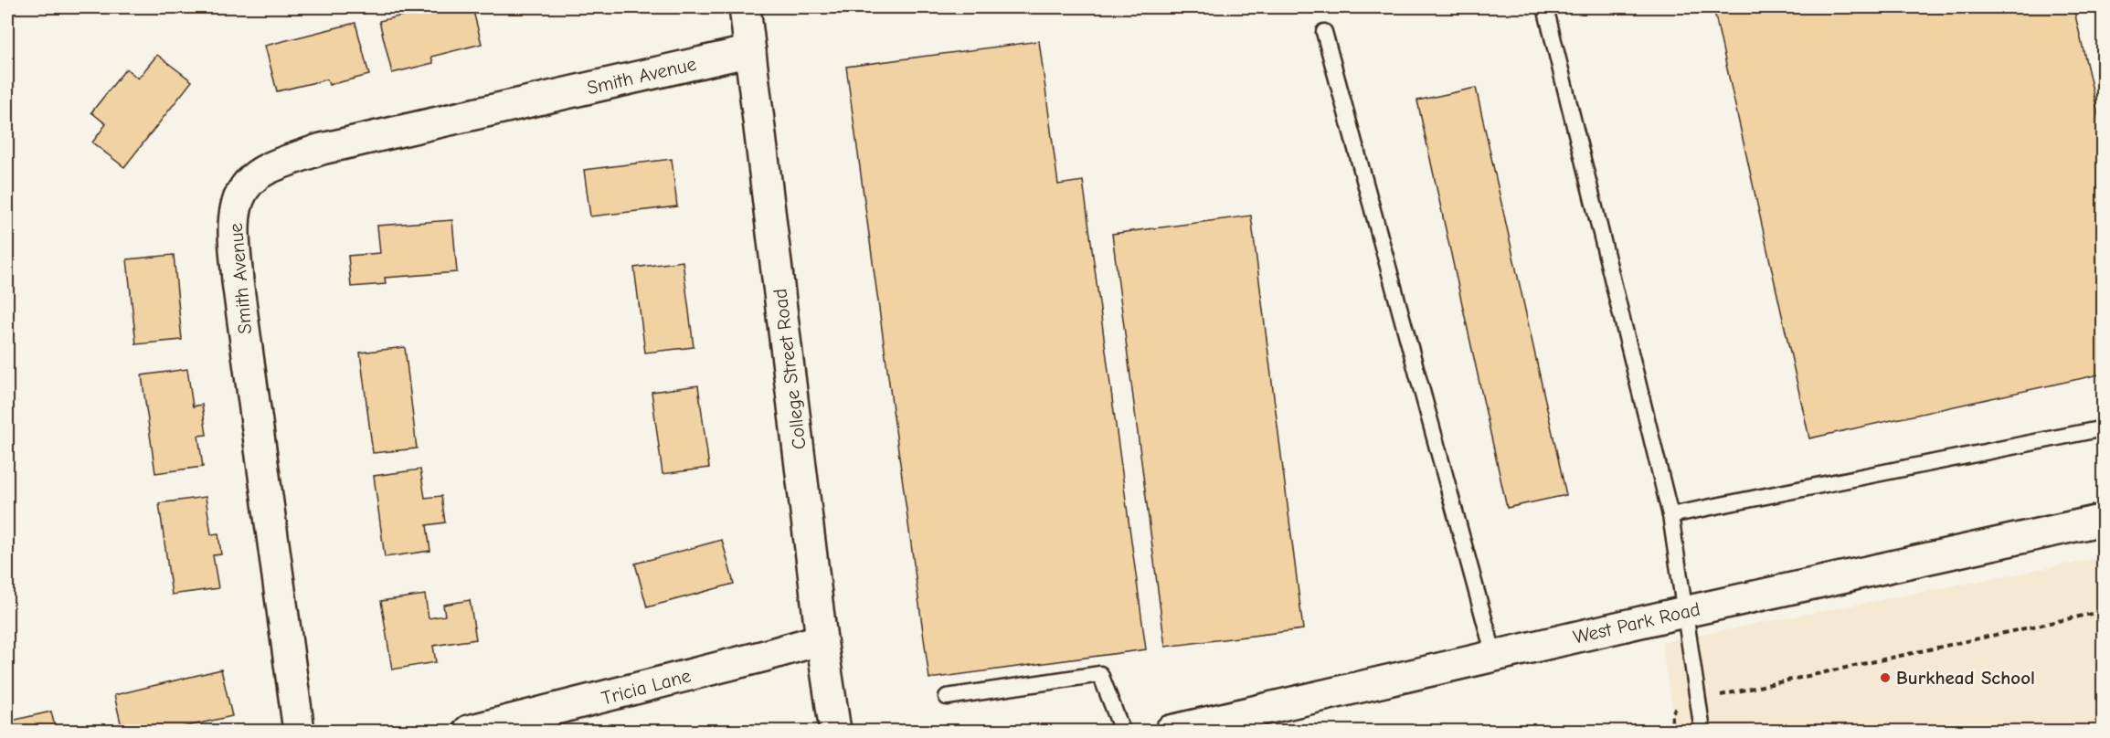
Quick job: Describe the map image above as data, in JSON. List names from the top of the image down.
{
  "streets": {
    "street": [
      "Smith Avenue",
      "College Street Road",
      "West Park Road",
      "Tricia Lane"
    ]
  },
  "crossings": [
    ["Smith Avenue", "College Street Road"],
    ["College Street Road", "Tricia Lane"]
  ],
  "places": ["Burkhead School"]
}
